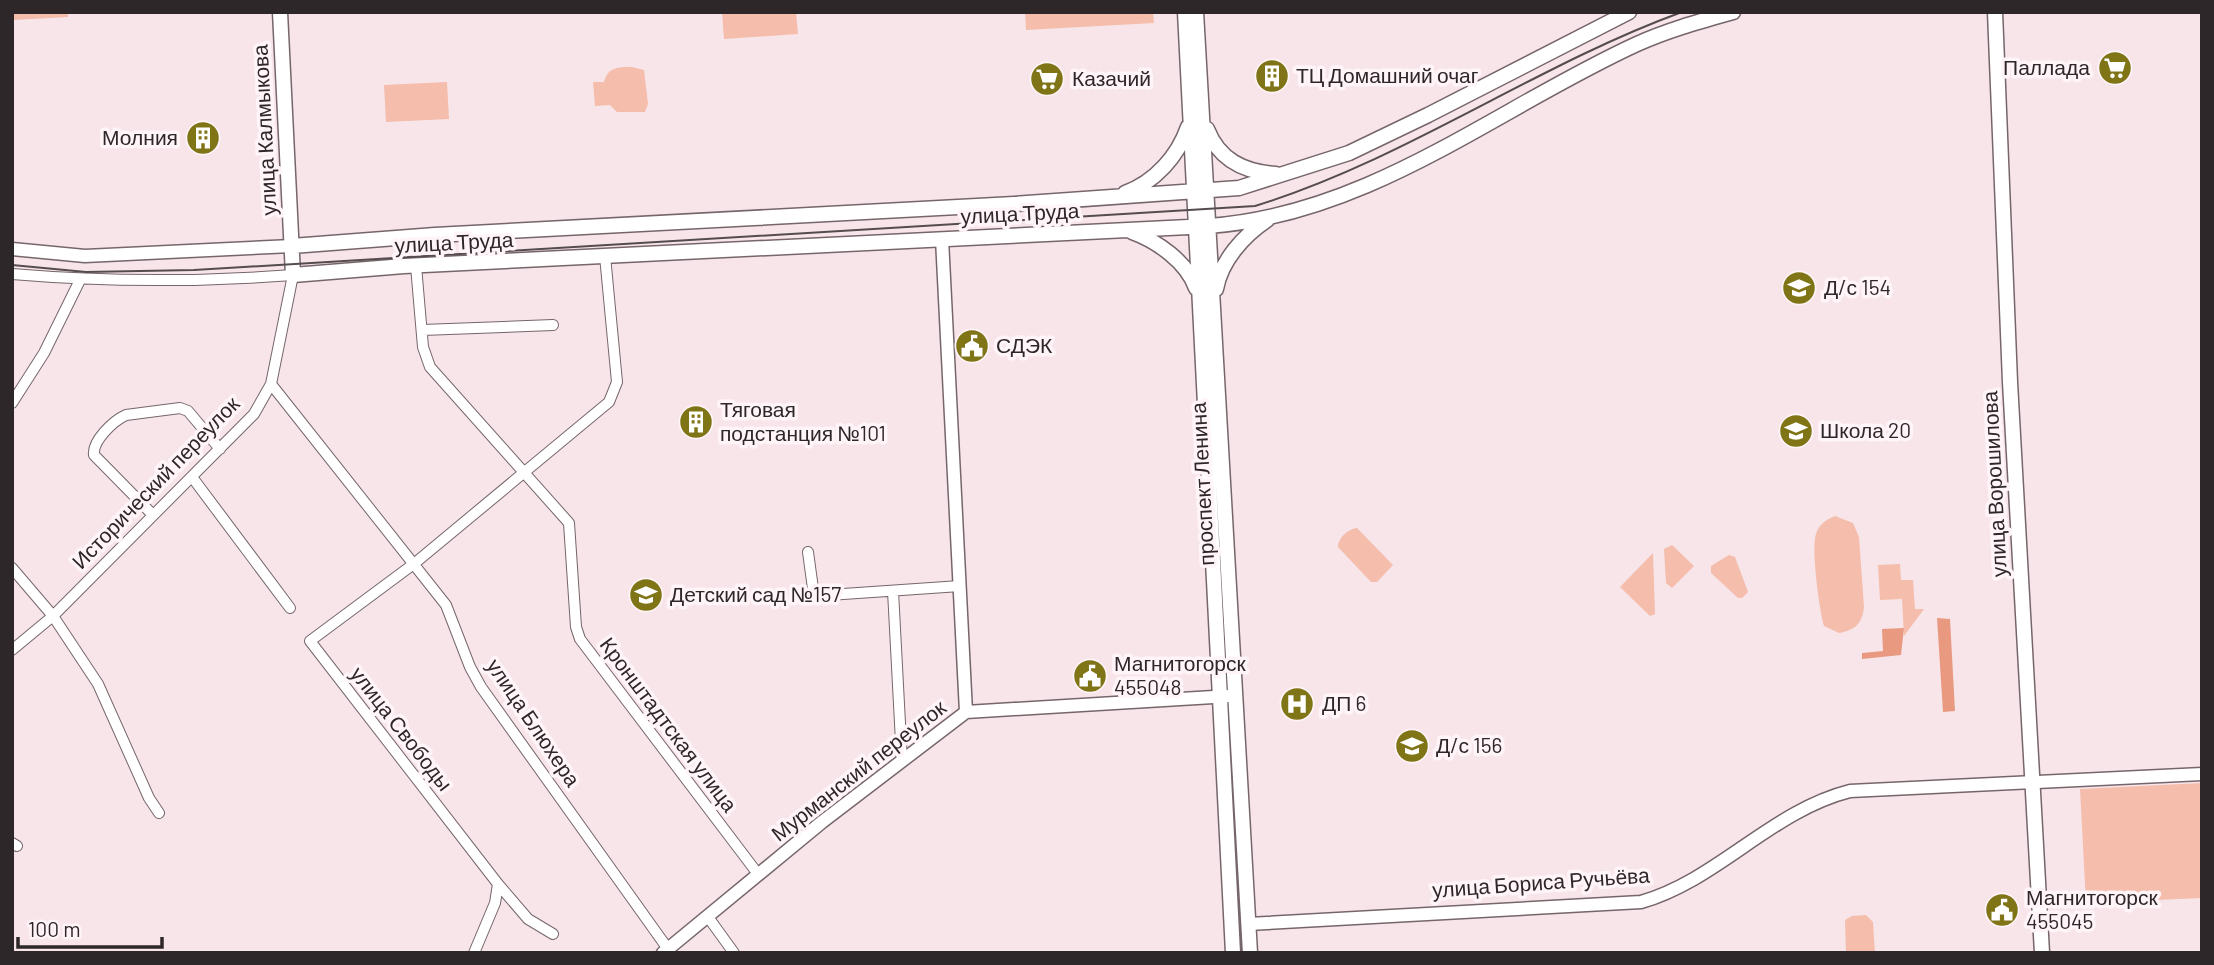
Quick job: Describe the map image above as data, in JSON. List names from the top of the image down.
{
  "streets": {
    "main road": [
      "улица Калмыкова",
      "улица Труда",
      "проспект Ленина",
      "улица Ворошилова",
      "улица Бориса Ручьёва"
    ],
    "street": [
      "Исторический переулок",
      "улица Блюхера",
      "Кронштадтская улица",
      "улица Свободы",
      "Мурманский переулок"
    ]
  },
  "crossings": [
    ["улица Калмыкова", "улица Труда"],
    ["улица Труда", "Исторический переулок"],
    ["улица Труда", "проспект Ленина"],
    ["улица Труда", "Кронштадтская улица"],
    ["Исторический переулок", "улица Блюхера"],
    ["проспект Ленина", "Мурманский переулок"],
    ["проспект Ленина", "улица Бориса Ручьёва"],
    ["улица Ворошилова", "улица Бориса Ручьёва"],
    ["улица Блюхера", "улица Свободы"],
    ["улица Блюхера", "Мурманский переулок"],
    ["Кронштадтская улица", "Мурманский переулок"]
  ],
  "places": {
    "supermarket": ["Паллада", "Казачий"],
    "building": ["ТЦ Домашний очаг", "Молния", "Тяговая подстанция №101"],
    "school or university": [
      "Д/с 154",
      "Школа 20",
      "Детский сад №157",
      "Д/с 156"
    ],
    "public building": ["СДЭК", "Магнитогорск 455048", "Магнитогорск 455045"],
    "hospital": ["ДП 6"]
  },
  "scale_bar": "100 m"
}
